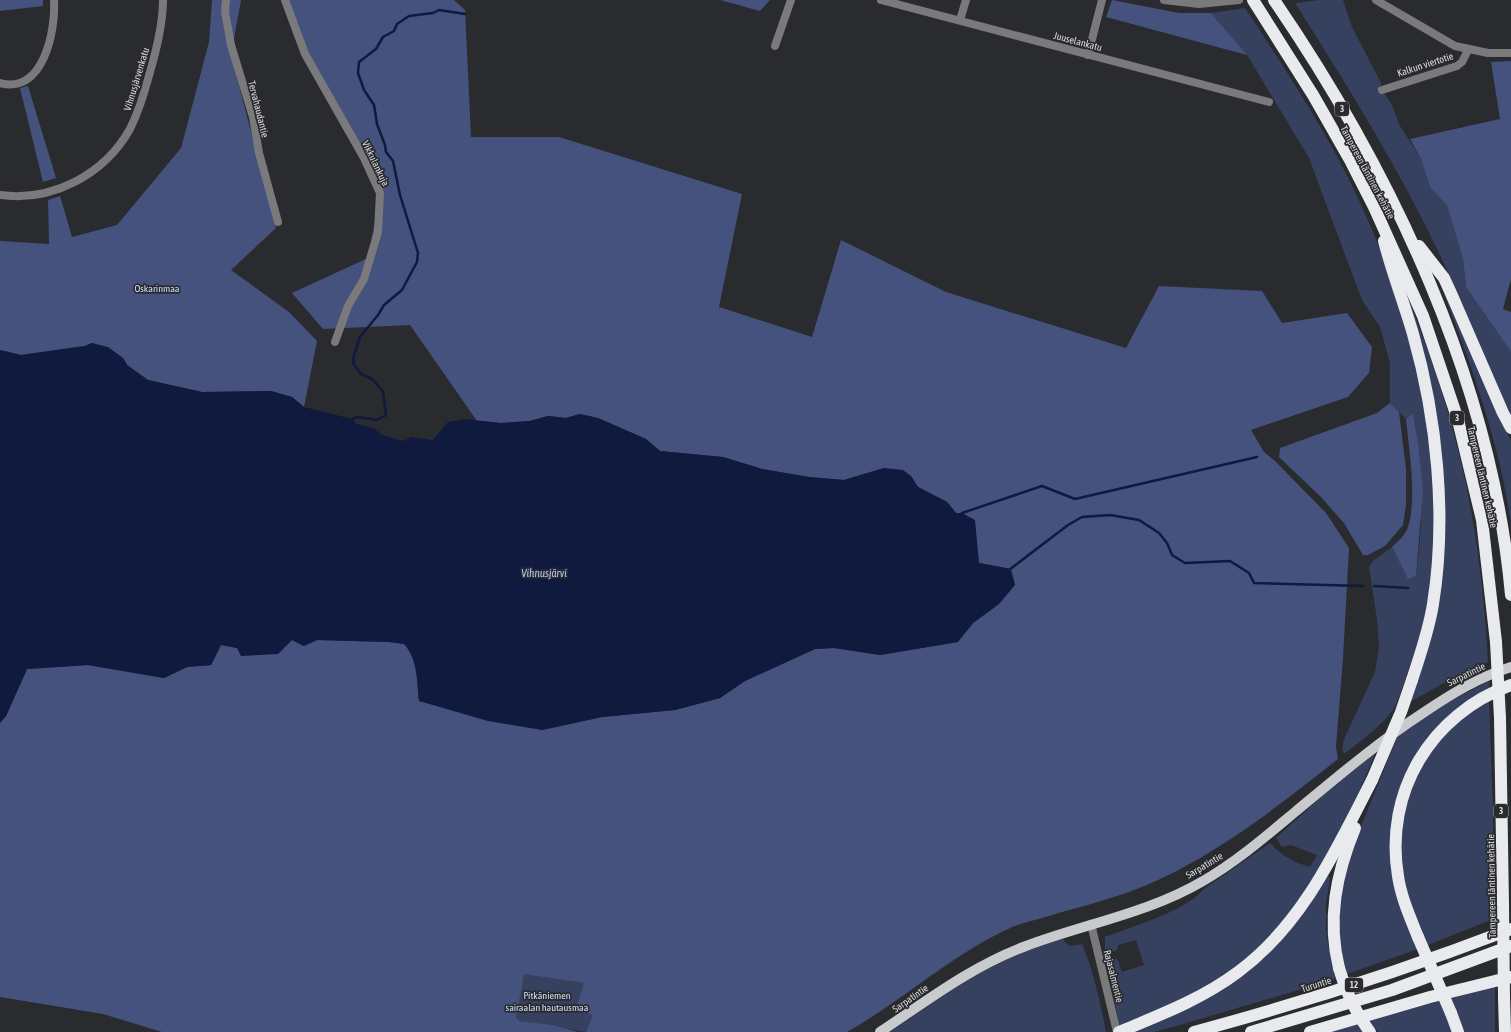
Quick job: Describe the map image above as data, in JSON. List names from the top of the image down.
{
  "streets": {
    "highway": [
      "3",
      "Tampereen läntinen kehätie",
      "Turuntie",
      "12"
    ],
    "main road": ["Sarpatintie"],
    "street": [
      "Juuselankatu",
      "Kalkun viertotie",
      "Vihnusjärvenkatu",
      "Tervahaudantie",
      "Vikkulankuja",
      "Rajasalmentie"
    ]
  },
  "crossings": [
    ["Sarpatintie", "Rajasalmentie"]
  ],
  "water": ["Vihnusjärvi"],
  "parks": ["Oskarinmaa", "Pitkäniemen sairaalan hautausmaa"]
}
